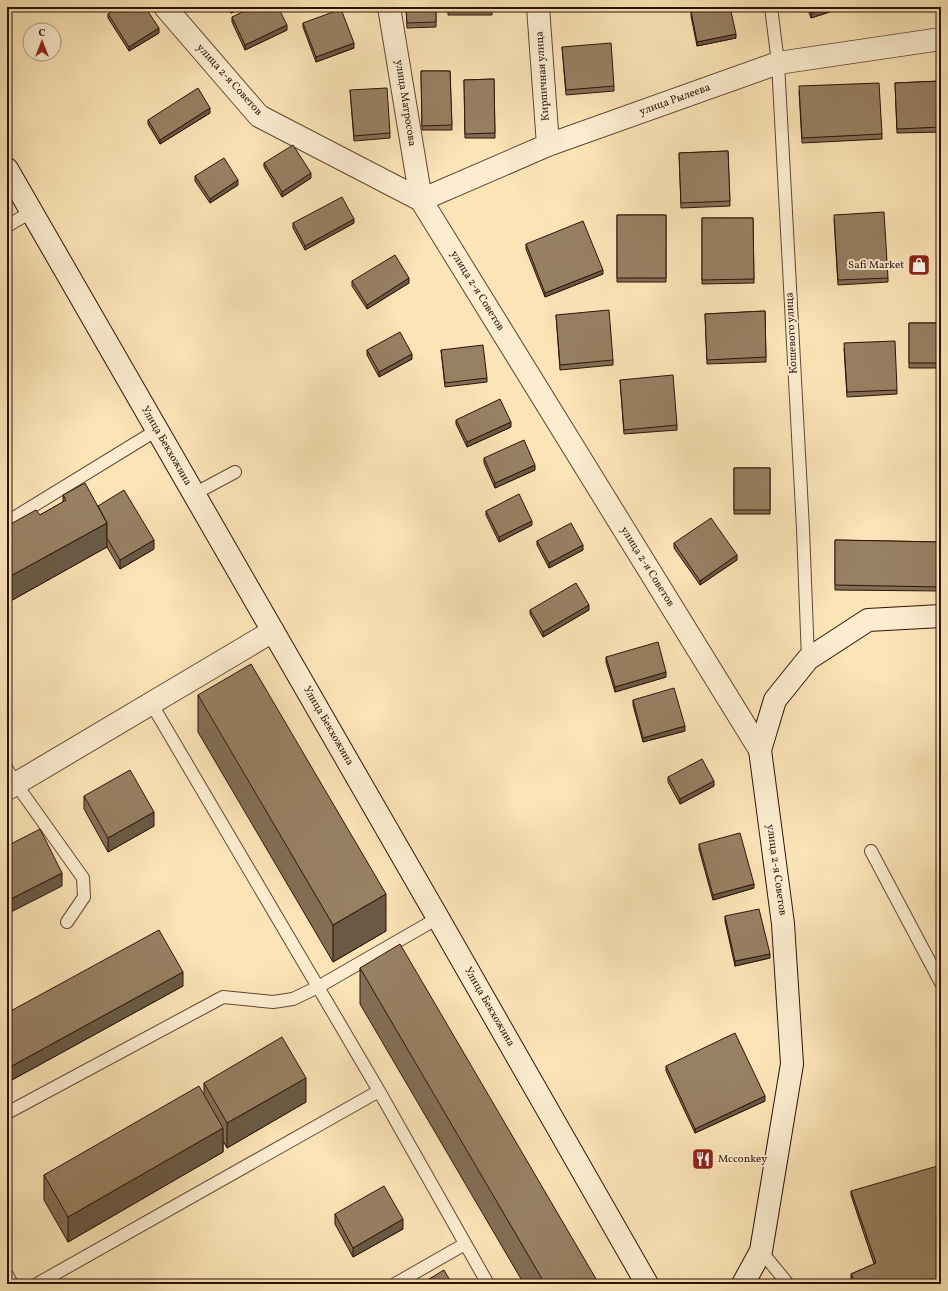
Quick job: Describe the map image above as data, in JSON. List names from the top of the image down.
{
  "streets": {
    "street": [
      "Кирпичная улица",
      "улица 2-я Советов",
      "улица Рылеева",
      "улица Матросова",
      "Улица Бекхожина"
    ],
    "lane": ["Кошевого улица"]
  },
  "crossings": [
    ["Кирпичная улица", "улица Рылеева"],
    ["улица 2-я Советов", "улица Рылеева"],
    ["улица 2-я Советов", "улица Матросова"],
    ["улица Рылеева", "улица Матросова"],
    ["улица Рылеева", "Кошевого улица"]
  ],
  "places": {
    "shop": ["Safi Market"],
    "restaurant": ["Mcconkey"]
  },
  "north": "top"
}
